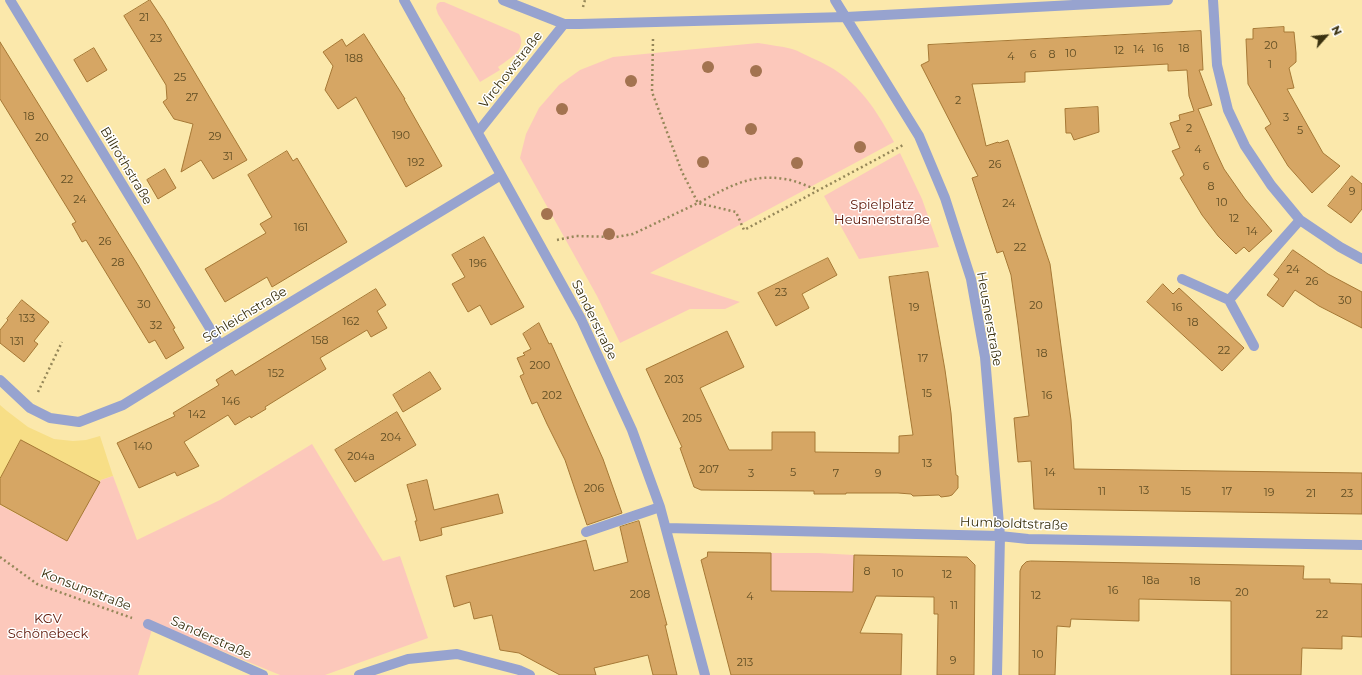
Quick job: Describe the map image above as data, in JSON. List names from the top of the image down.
{
  "streets": {
    "street": [
      "Virchowstraße",
      "Billrothstraße",
      "Schleichstraße",
      "Heusnerstraße",
      "Sanderstraße",
      "Humboldtstraße"
    ],
    "path": ["Konsumstraße"]
  },
  "crossings": [
    ["Virchowstraße", "Heusnerstraße"],
    ["Virchowstraße", "Sanderstraße"],
    ["Billrothstraße", "Schleichstraße"],
    ["Schleichstraße", "Sanderstraße"],
    ["Heusnerstraße", "Humboldtstraße"],
    ["Sanderstraße", "Humboldtstraße"],
    ["Sanderstraße", "Konsumstraße"]
  ],
  "parks": ["Spielplatz Heusnerstraße", "KGV Schönebeck"],
  "house_numbers": [
    "21",
    "23",
    "20",
    "16",
    "18",
    "14",
    "12",
    "10",
    "6",
    "8",
    "4",
    "188",
    "1",
    "25",
    "27",
    "2",
    "18",
    "3",
    "2",
    "5",
    "190",
    "29",
    "20",
    "4",
    "31",
    "192",
    "26",
    "6",
    "22",
    "8",
    "9",
    "24",
    "10",
    "24",
    "12",
    "161",
    "14",
    "26",
    "22",
    "28",
    "196",
    "24",
    "26",
    "23",
    "30",
    "30",
    "20",
    "19",
    "16",
    "133",
    "162",
    "18",
    "32",
    "158",
    "131",
    "22",
    "18",
    "17",
    "200",
    "152",
    "203",
    "15",
    "202",
    "16",
    "146",
    "142",
    "205",
    "204",
    "140",
    "204a",
    "13",
    "207",
    "5",
    "14",
    "3",
    "7",
    "9",
    "206",
    "13",
    "11",
    "15",
    "17",
    "19",
    "21",
    "23",
    "8",
    "10",
    "12",
    "18a",
    "18",
    "16",
    "20",
    "208",
    "12",
    "4",
    "11",
    "22",
    "10",
    "9",
    "213"
  ],
  "north": "top right"
}
